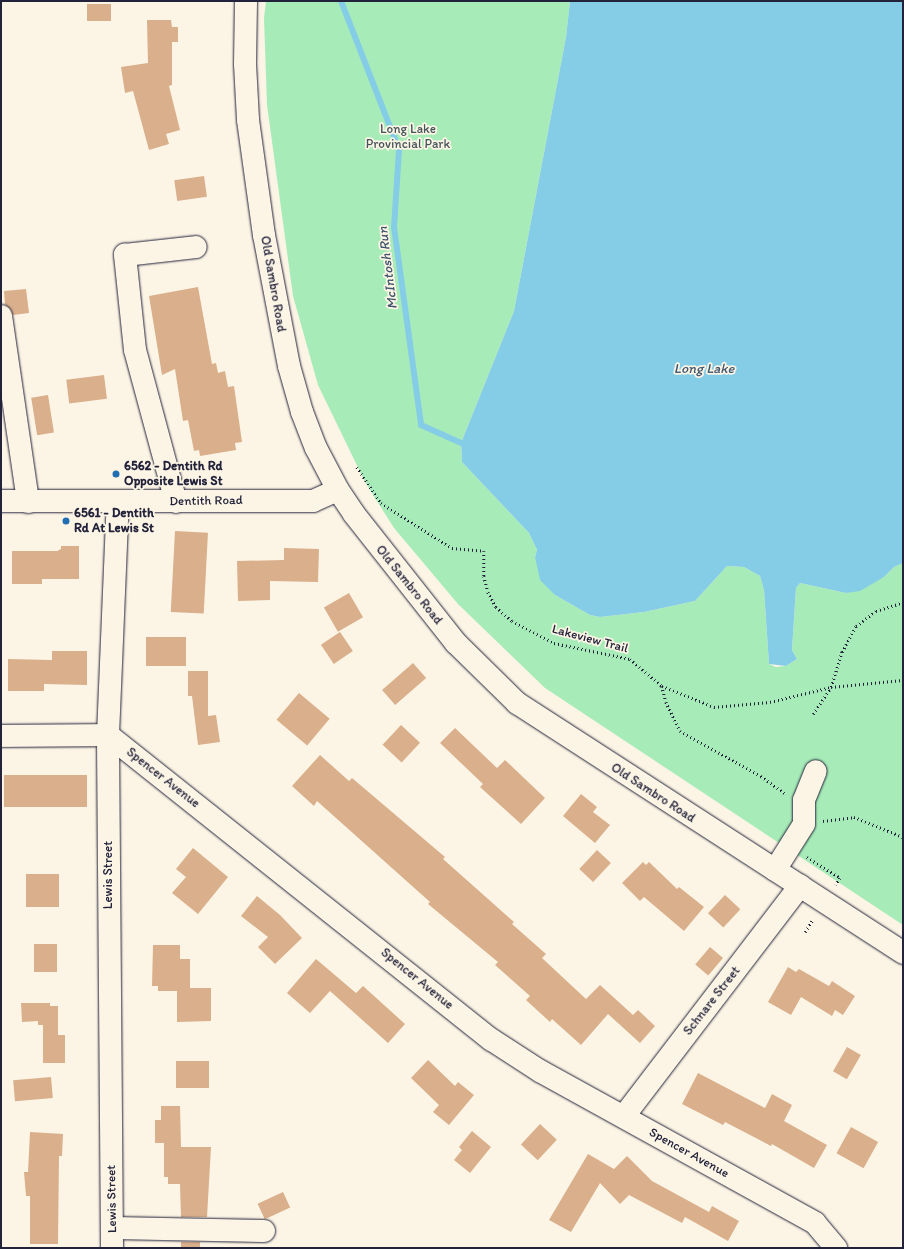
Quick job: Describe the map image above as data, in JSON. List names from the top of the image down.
{
  "streets": {
    "street": [
      "Old Sambro Road",
      "Dentith Road",
      "Spencer Avenue",
      "Lewis Street",
      "Schnare Street"
    ],
    "path": ["Lakeview Trail"]
  },
  "crossings": [
    ["Old Sambro Road", "Dentith Road"],
    ["Old Sambro Road", "Schnare Street"],
    ["Dentith Road", "Lewis Street"],
    ["Spencer Avenue", "Lewis Street"],
    ["Spencer Avenue", "Schnare Street"]
  ],
  "water": ["McIntosh Run", "Long Lake"],
  "parks": ["Long Lake Provincial Park"],
  "places": ["6562 - Dentith Rd Opposite Lewis St", "6561 - Dentith Rd At Lewis St"]
}
